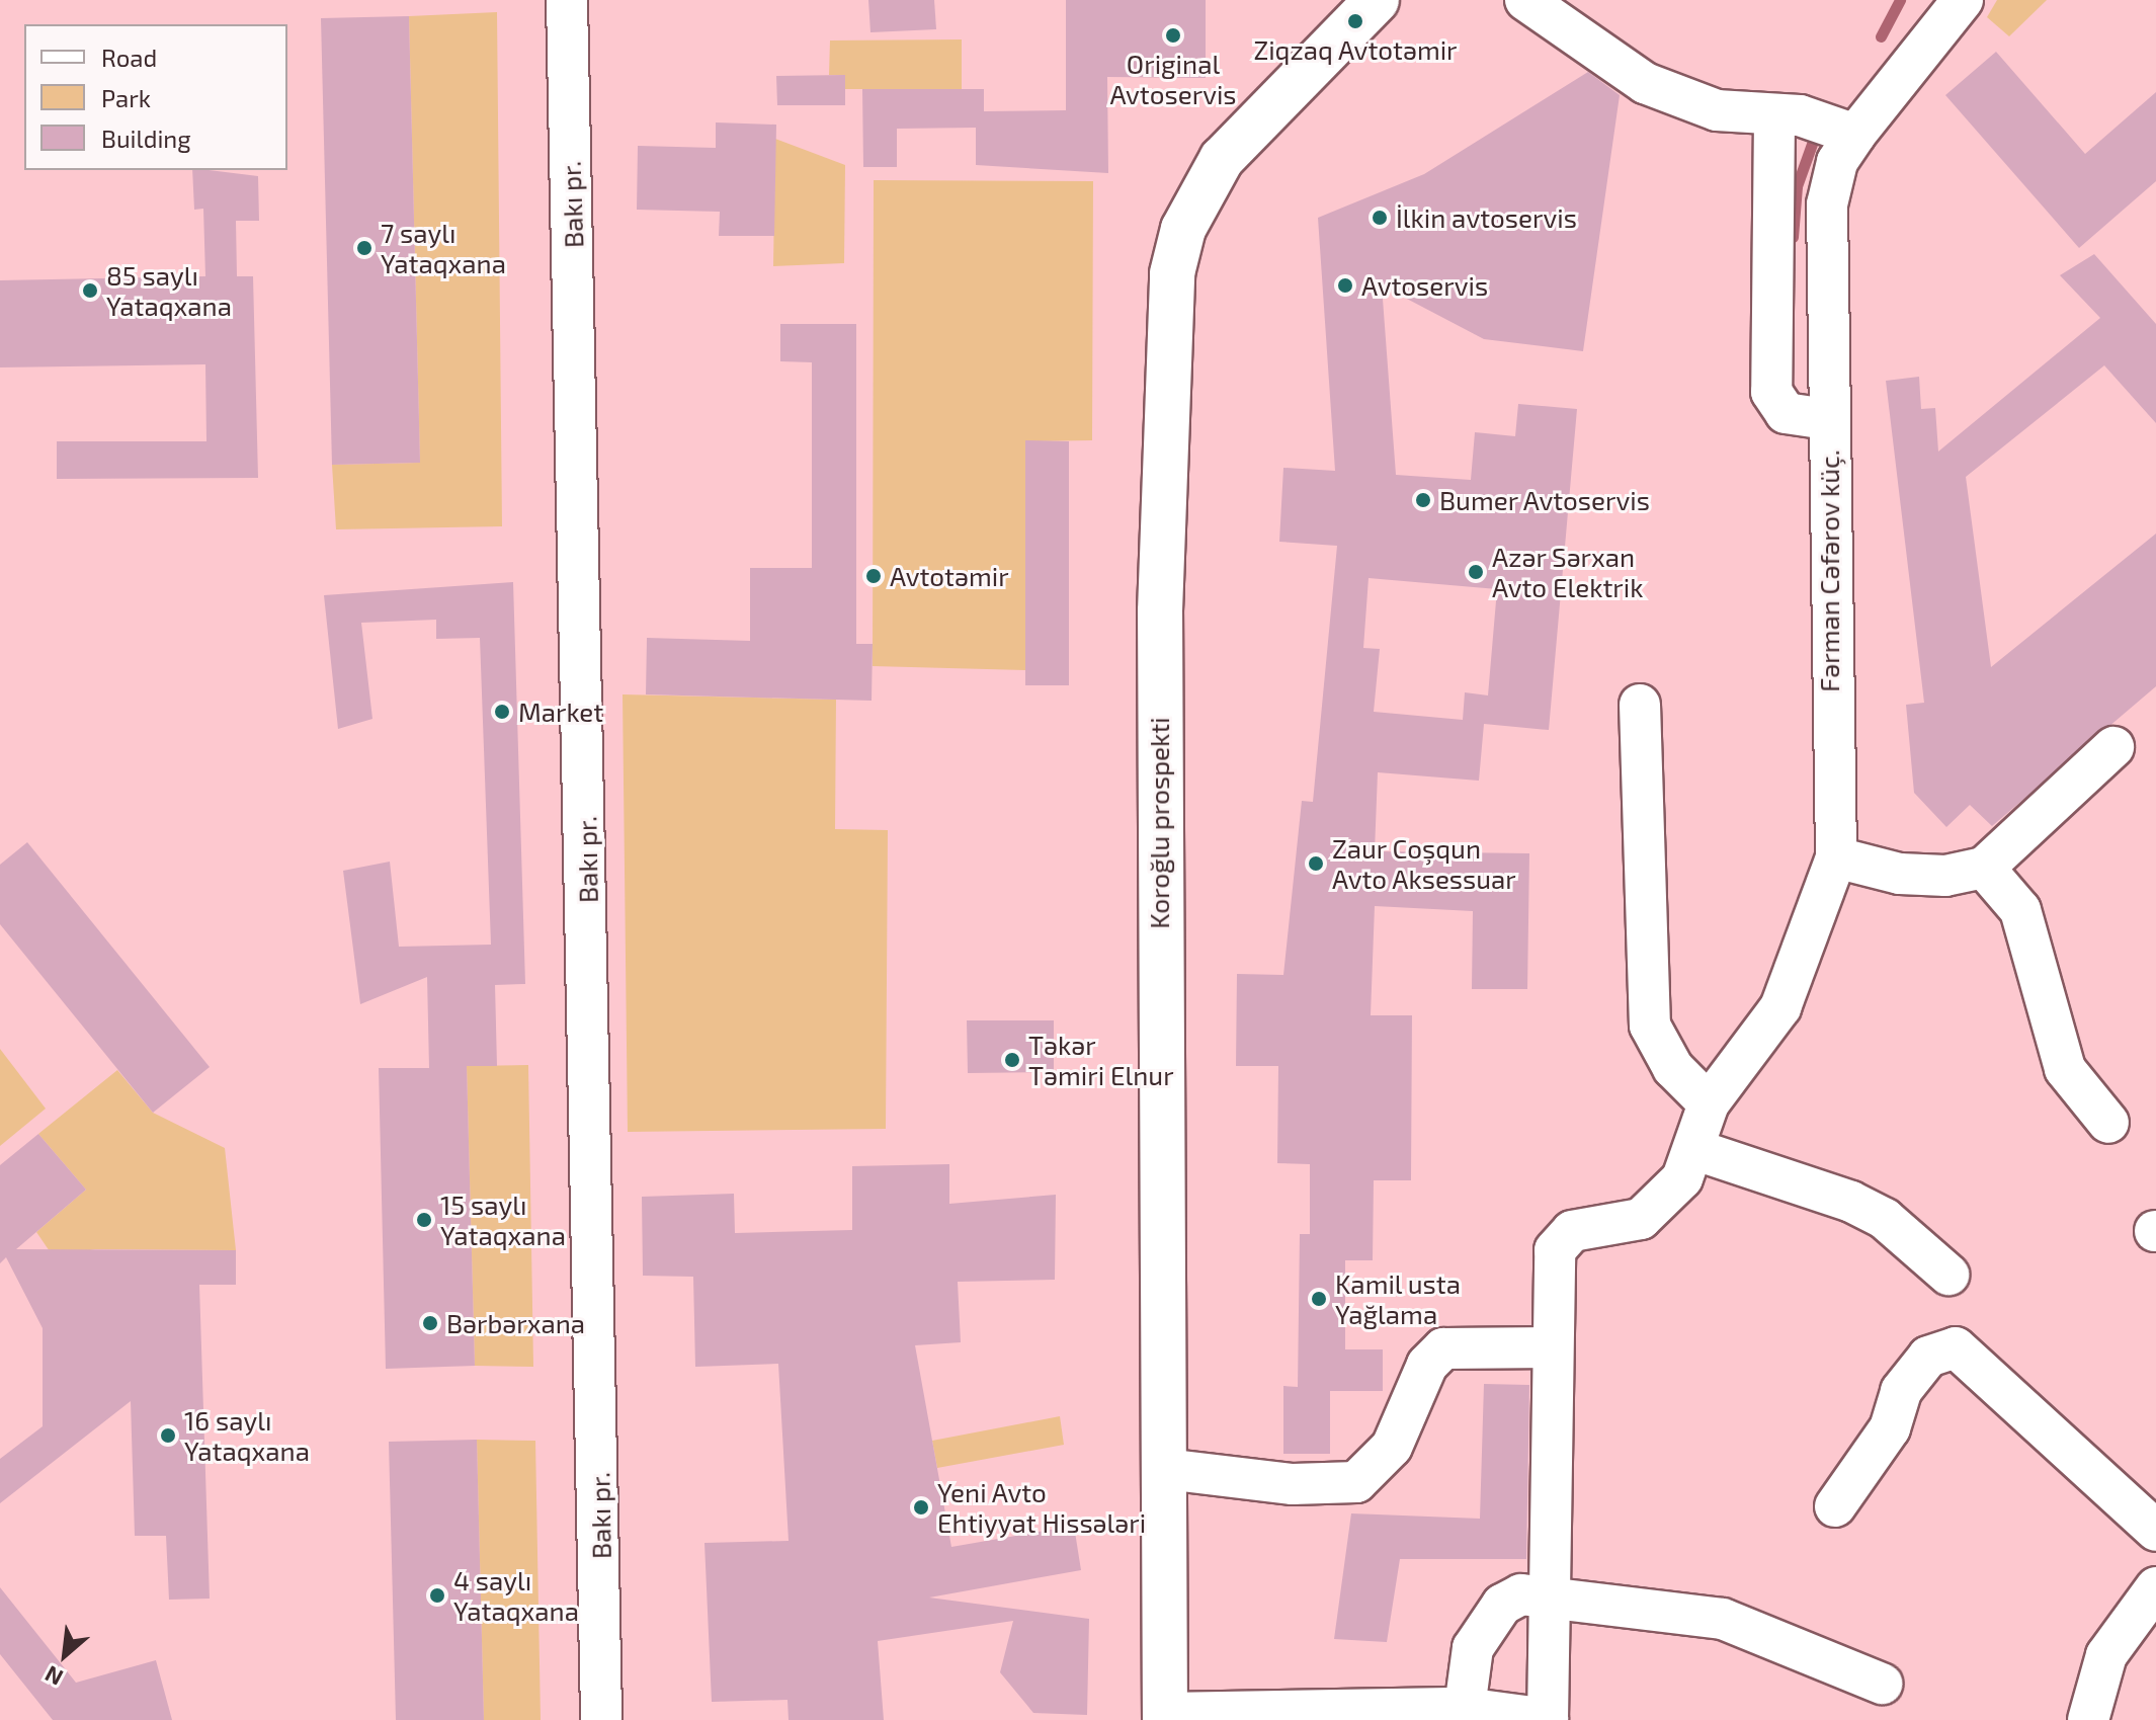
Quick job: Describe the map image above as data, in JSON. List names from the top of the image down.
{
  "streets": {
    "street": ["Bakı pr.", "Fərman Cəfərov küç.", "Koroğlu prospekti"]
  },
  "places": [
    "Ziqzaq Avtotəmir",
    "Original Avtoservis",
    "İlkin avtoservis",
    "7 saylı Yataqxana",
    "Avtoservis",
    "85 saylı Yataqxana",
    "Bumer Avtoservis",
    "Azər Sərxan Avto Elektrik",
    "Avtotəmir",
    "Market",
    "Zaur Coşqun Avto Aksessuar",
    "Təkər Təmiri Elnur",
    "15 saylı Yataqxana",
    "Kamil usta Yağlama",
    "Bərbərxana",
    "16 saylı Yataqxana",
    "Yeni Avto Ehtiyyat Hissələri",
    "4 saylı Yataqxana"
  ],
  "legend": ["Road", "Park", "Building"],
  "north": "bottom left"
}
